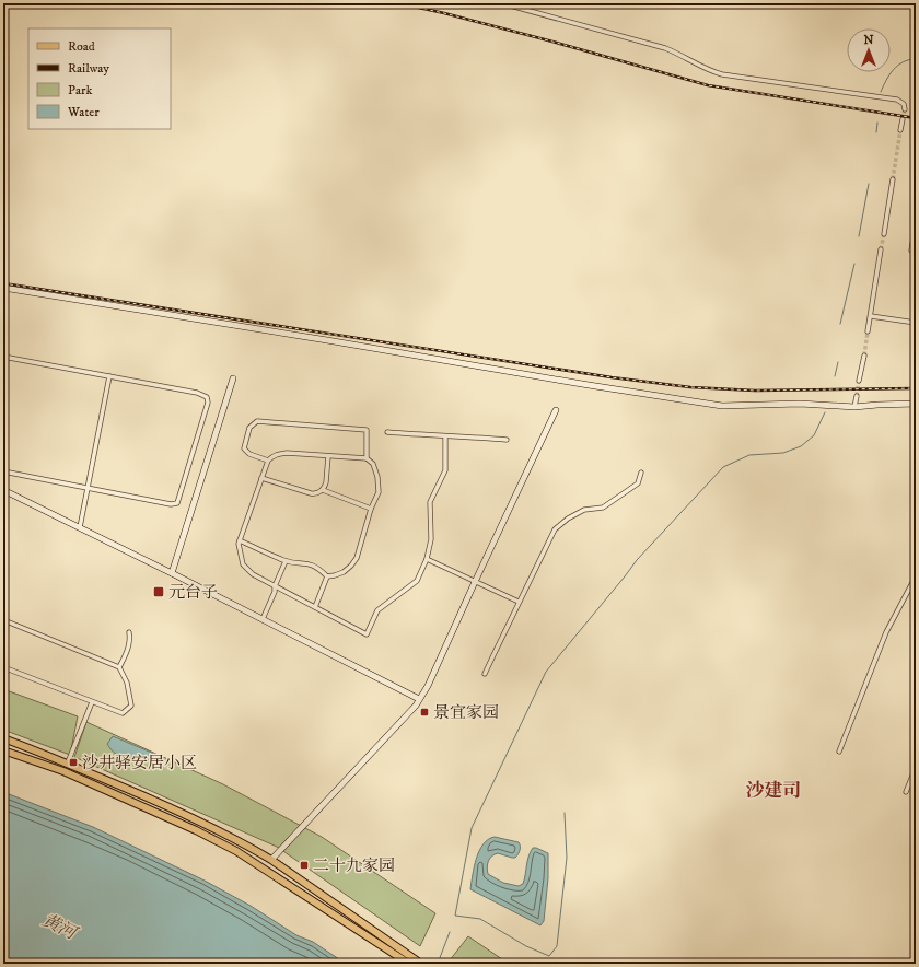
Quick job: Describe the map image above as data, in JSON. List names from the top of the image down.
{
  "districts": ["沙建司"],
  "water": ["黄河"],
  "places": {
    "transit": [
      "元台子",
      "景宜家园",
      "沙井驿安居小区",
      "二十九家园"
    ]
  },
  "legend": [
    "Road",
    "Railway",
    "Park",
    "Water"
  ],
  "north": "top"
}
